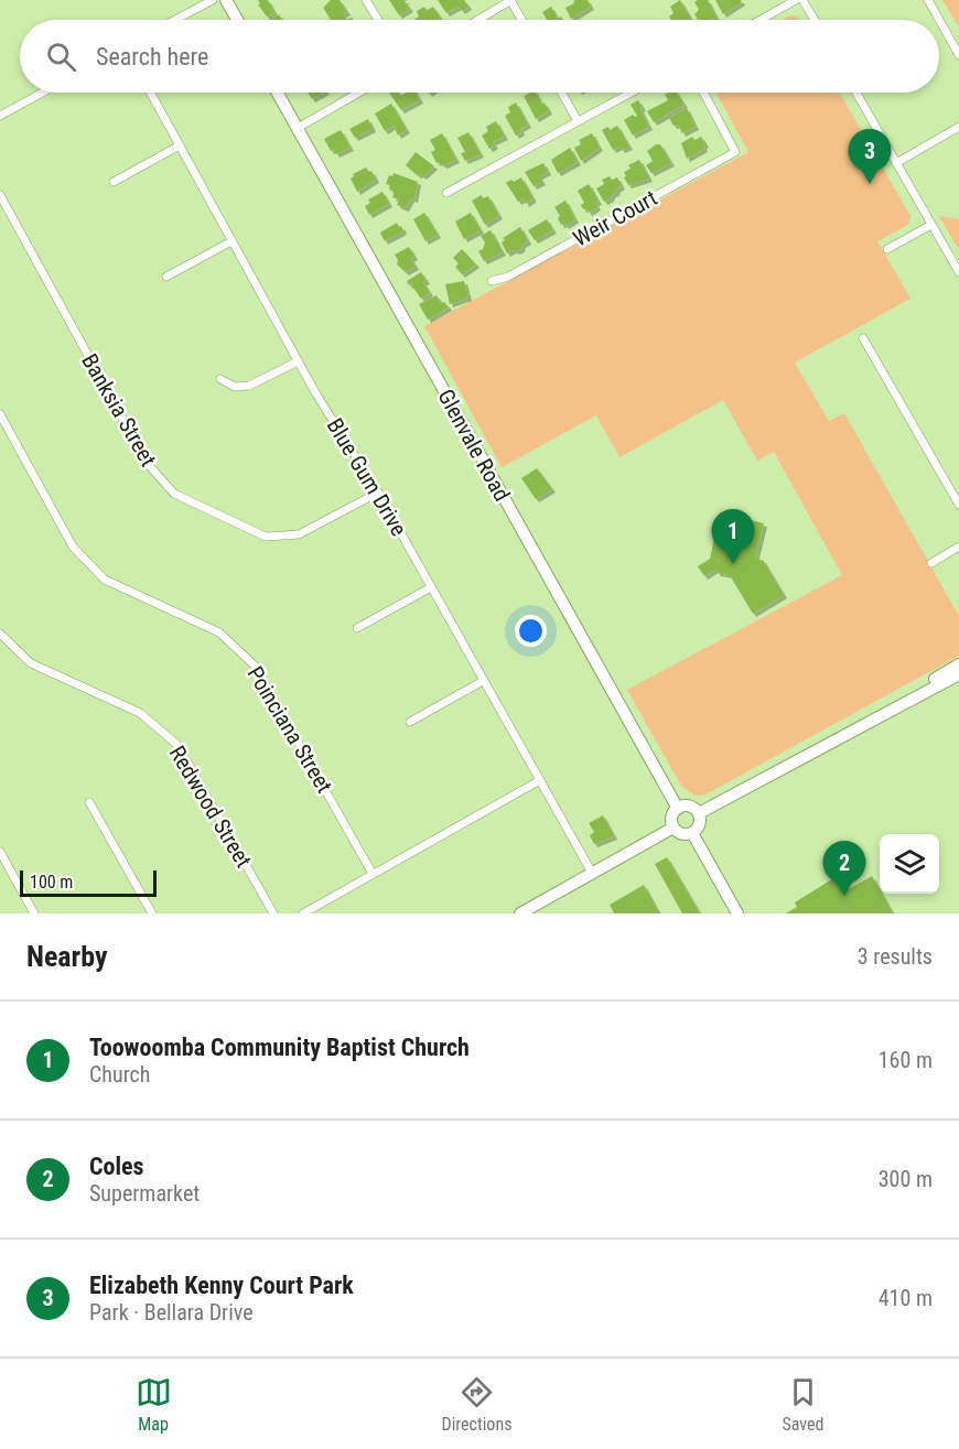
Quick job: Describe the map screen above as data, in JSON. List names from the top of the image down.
{
  "streets": {
    "street": [
      "Weir Court",
      "Banksia Street",
      "Glenvale Road",
      "Blue Gum Drive",
      "Poinciana Street",
      "Redwood Street"
    ]
  },
  "crossings": [
    ["Banksia Street", "Blue Gum Drive"]
  ],
  "scale_bar": "100 m",
  "page": {
    "search": "Search here",
    "pins": ["3", "1", "2"],
    "scale": "100 m",
    "heading": ["Nearby", "3 results"],
    "list": [
      {
        "mark": "1",
        "name": "Toowoomba Community Baptist Church",
        "note": "Church",
        "value": "160 m"
      },
      {
        "mark": "2",
        "name": "Coles",
        "note": "Supermarket",
        "value": "300 m"
      },
      {
        "mark": "3",
        "name": "Elizabeth Kenny Court Park",
        "note": "Park · Bellara Drive",
        "value": "410 m"
      }
    ],
    "nav": ["Map", "Directions", "Saved"]
  }
}
